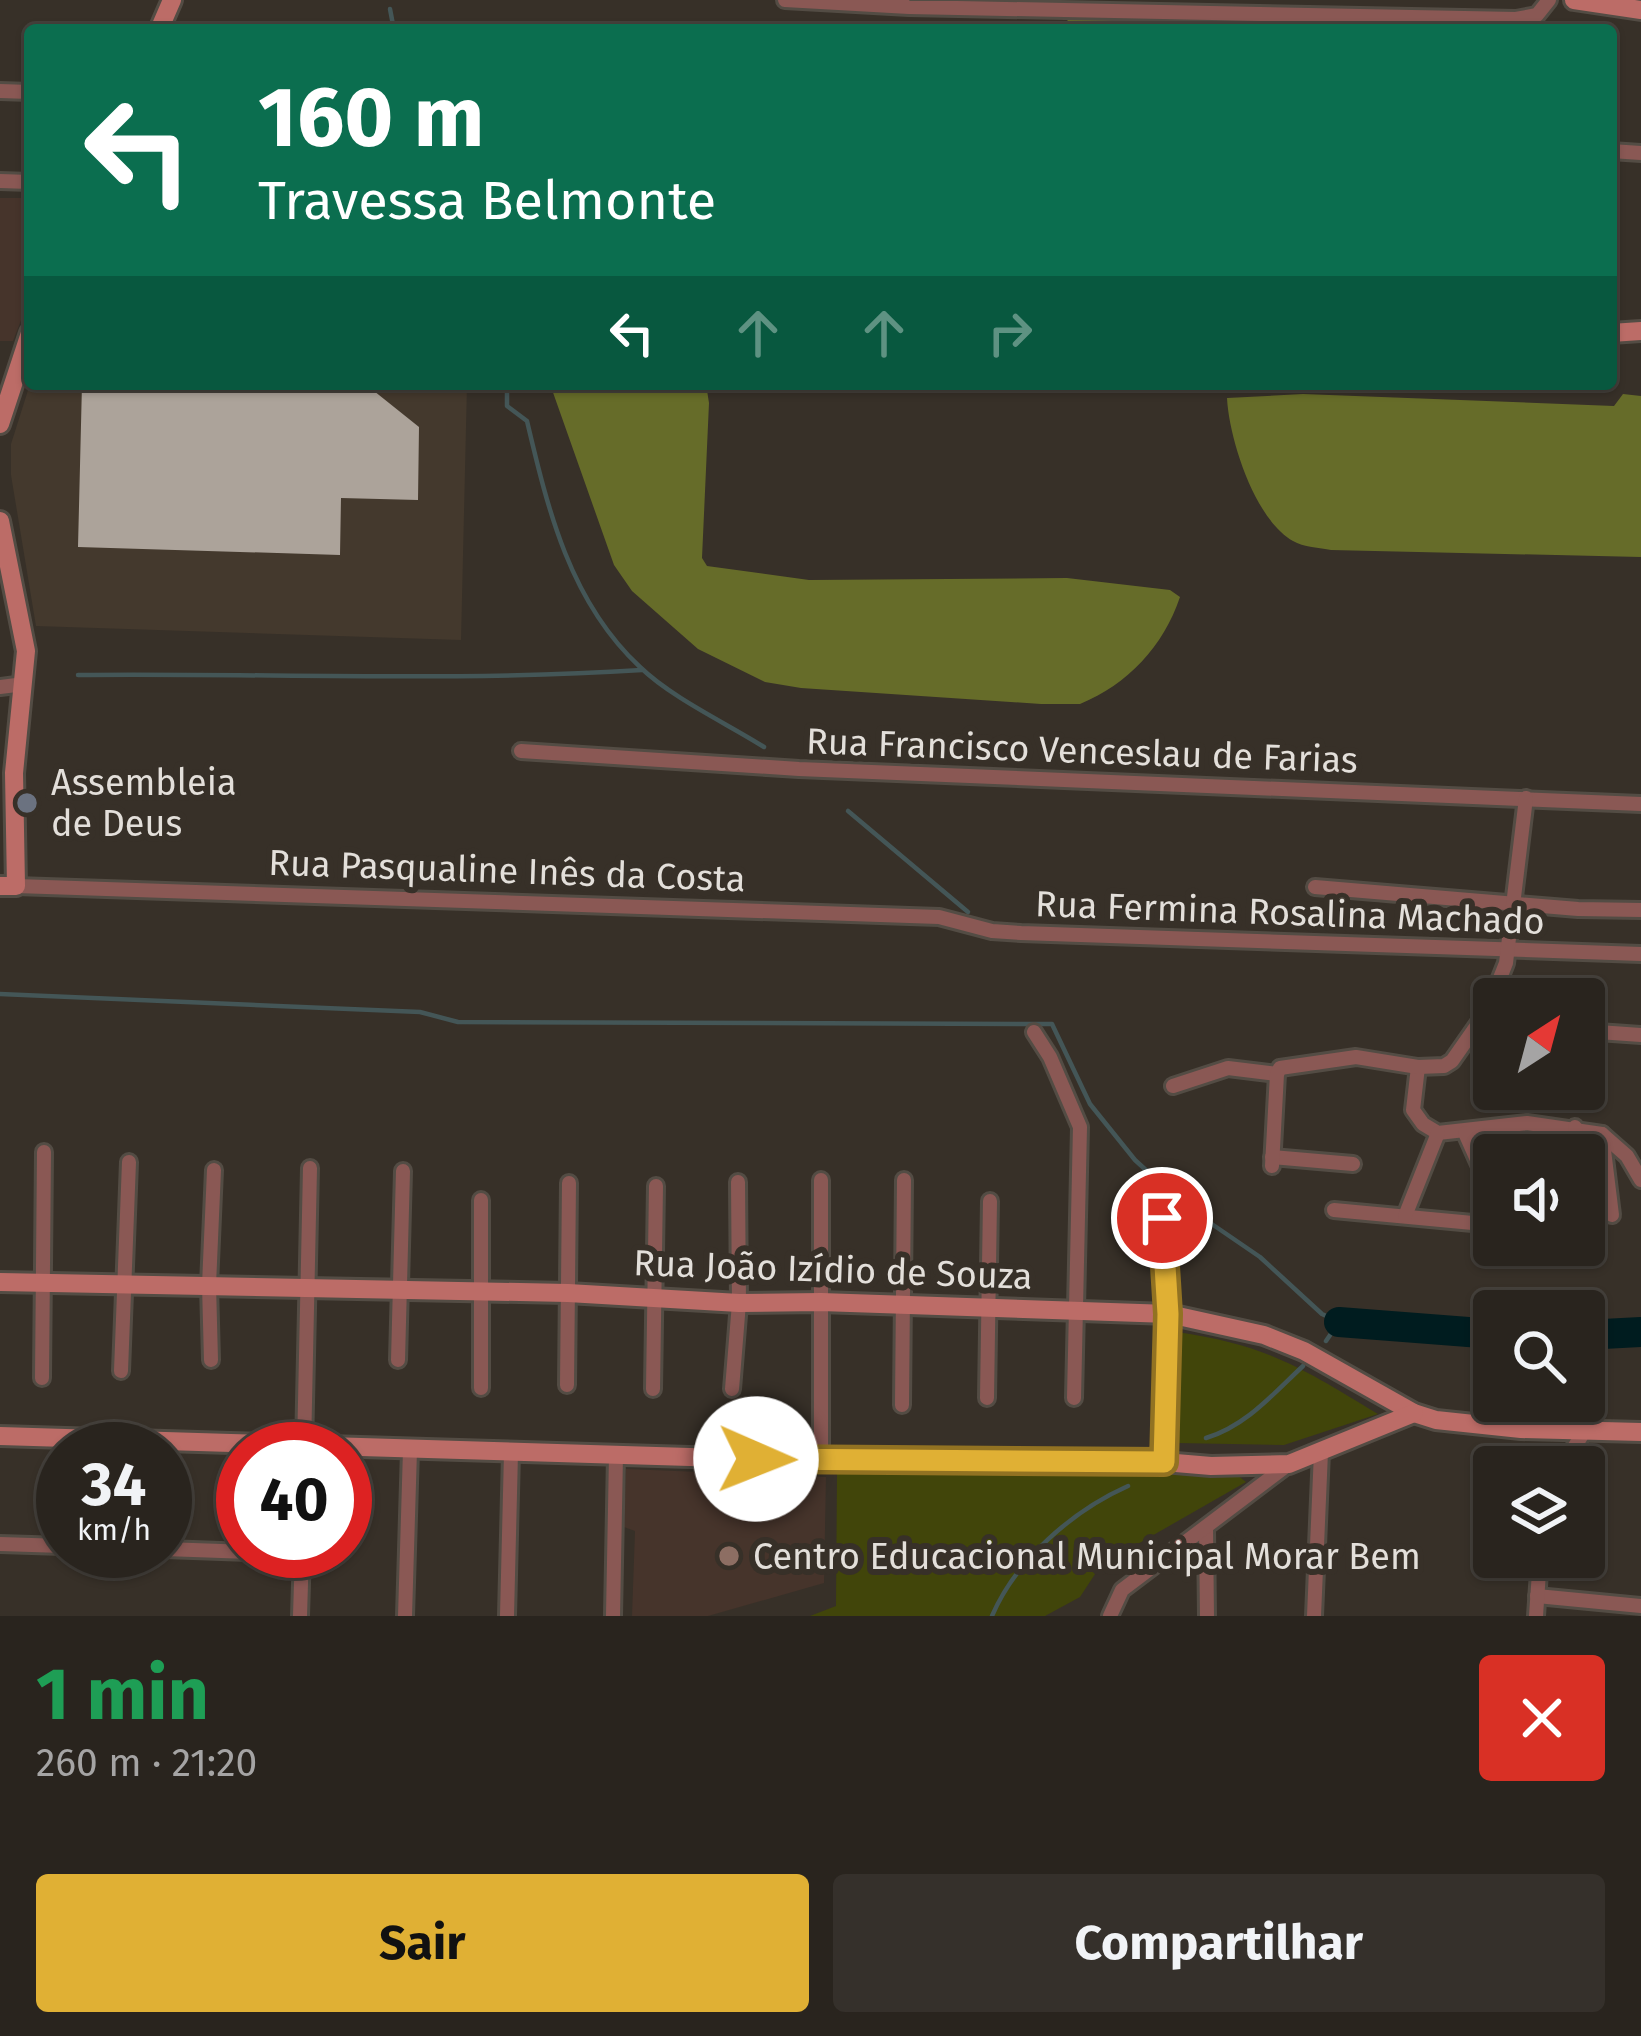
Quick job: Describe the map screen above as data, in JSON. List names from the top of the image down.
{
  "streets": {
    "street": [
      "Rua Francisco Venceslau de Farias",
      "Rua Pasqualine Inês da Costa",
      "Rua Fermina Rosalina Machado",
      "Rua João Izídio de Souza"
    ]
  },
  "crossings": [
    ["Rua Pasqualine Inês da Costa", "Rua Fermina Rosalina Machado"]
  ],
  "places": ["Assembleia de Deus", "Centro Educacional Municipal Morar Bem"],
  "north": "top right",
  "page": {
    "turn": ["160 m", "Travessa Belmonte"],
    "speed": "34 km/h",
    "limit": "40",
    "heading": ["1 min", "260 m · 21:20"],
    "buttons": ["Sair", "Compartilhar"]
  }
}
